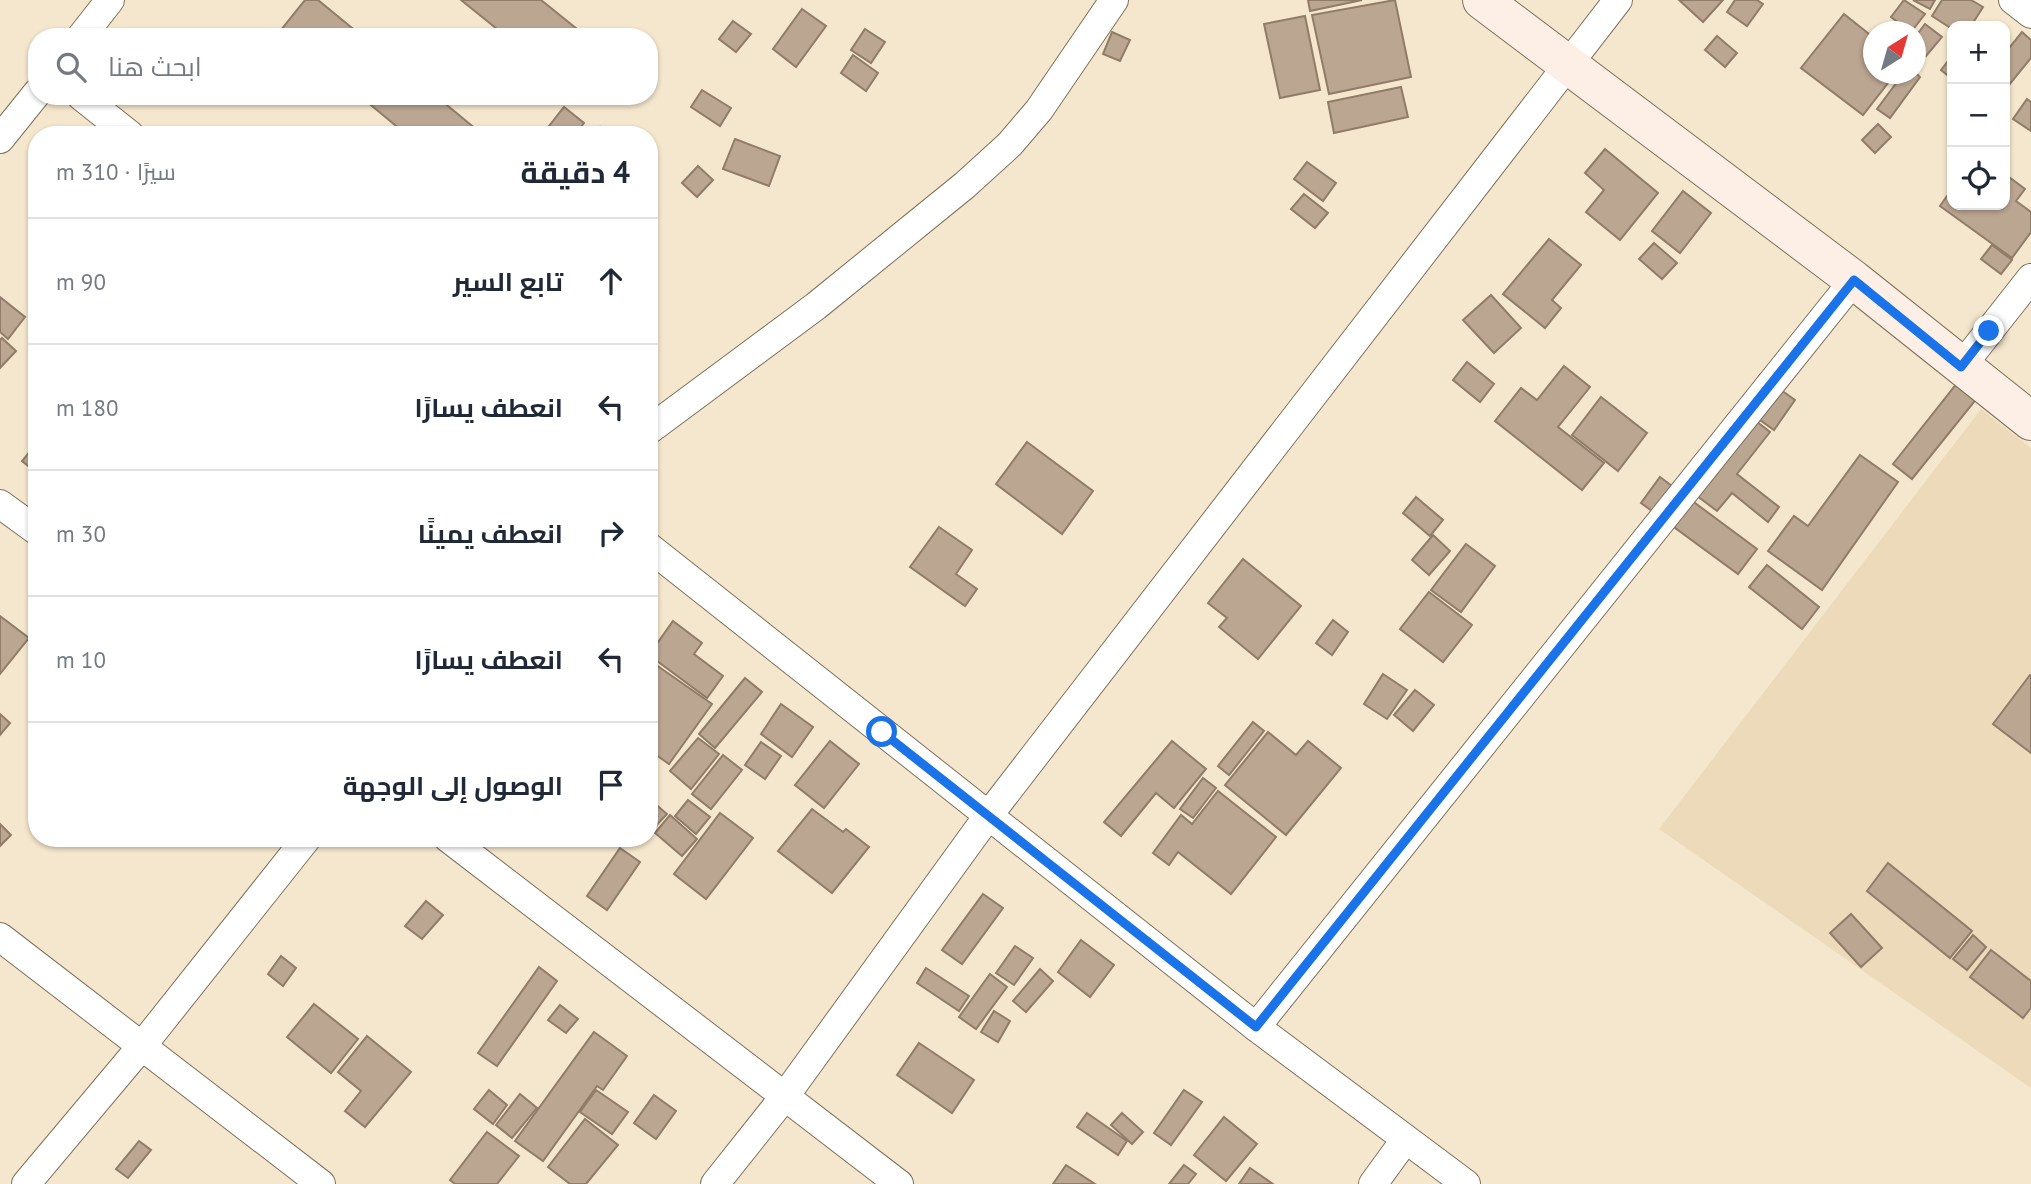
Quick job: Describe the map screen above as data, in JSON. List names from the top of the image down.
{
  "north": "top right",
  "page": {
    "map_buttons": ["+", "−"],
    "search": "ابحث هنا",
    "heading": ["4 دقيقة", "سيرًا · 310 m"],
    "list": [
      ["تابع السير", "90 m"],
      ["انعطف يسارًا", "180 m"],
      ["انعطف يمينًا", "30 m"],
      ["انعطف يسارًا", "10 m"],
      "الوصول إلى الوجهة"
    ]
  }
}
